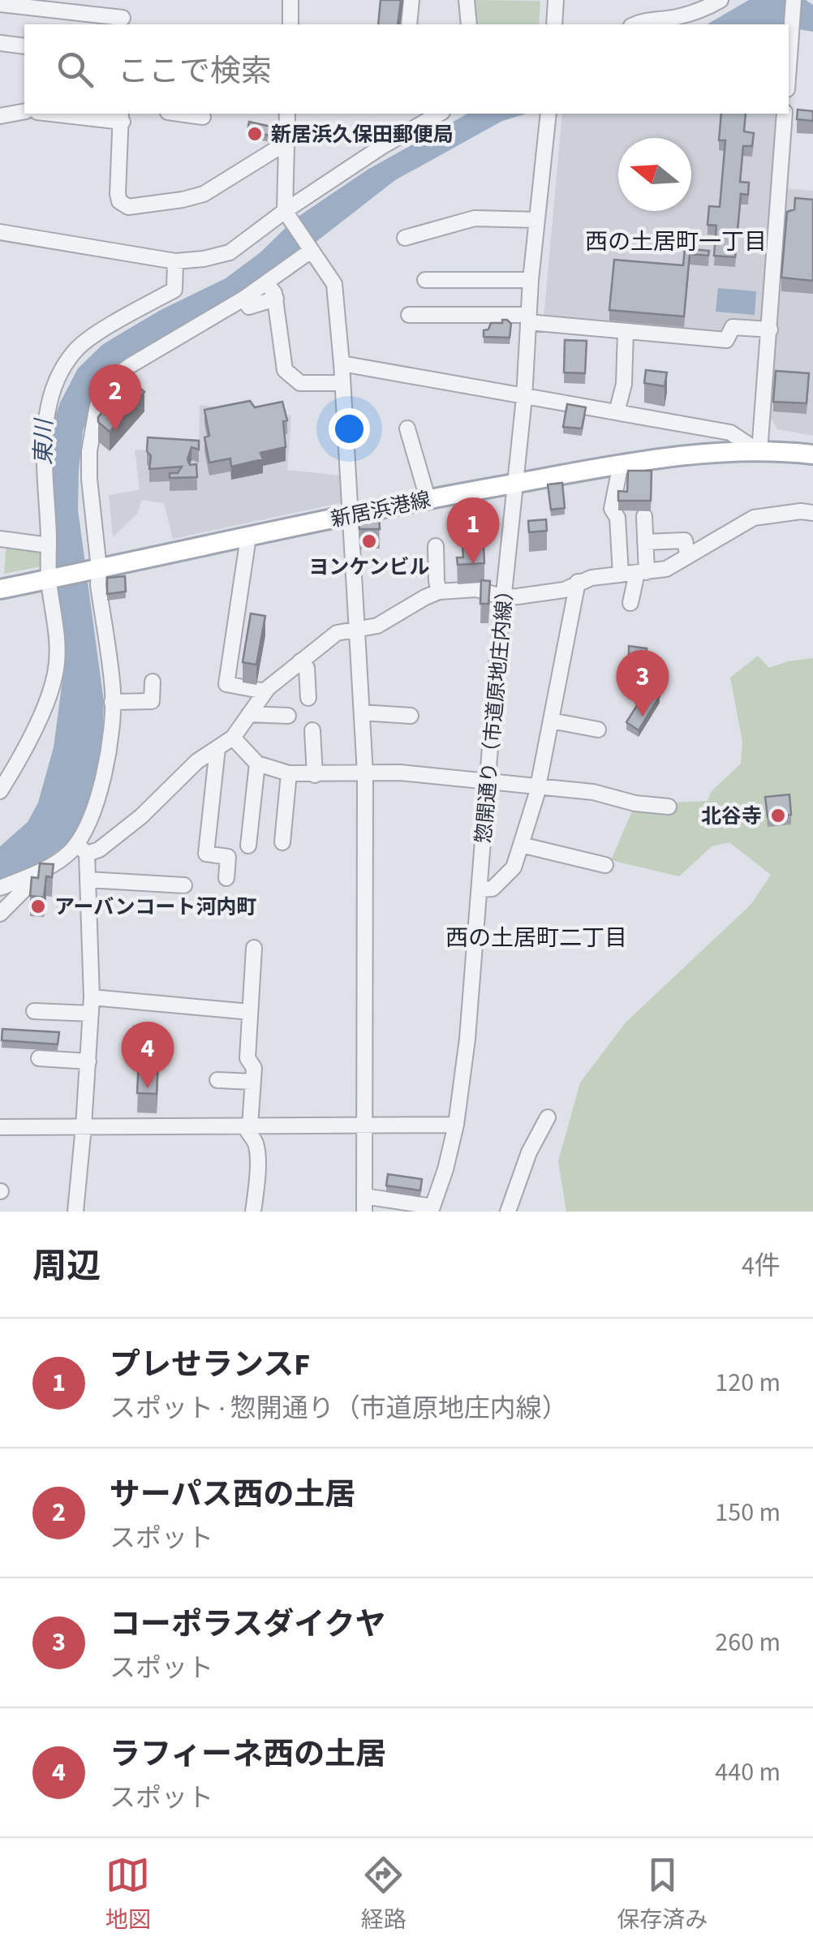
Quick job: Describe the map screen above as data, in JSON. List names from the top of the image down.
{
  "streets": {
    "main road": ["新居浜港線"],
    "street": ["惣開通り（市道原地庄内線）"]
  },
  "crossings": [
    ["新居浜港線", "惣開通り（市道原地庄内線）"]
  ],
  "districts": ["西の土居町一丁目", "西の土居町二丁目"],
  "water": ["東川"],
  "places": [
    "新居浜久保田郵便局",
    "ヨンケンビル",
    "北谷寺",
    "アーバンコート河内町"
  ],
  "north": "left",
  "page": {
    "search": "ここで検索",
    "pins": [
      "2",
      "1",
      "3",
      "4"
    ],
    "heading": ["周辺", "4件"],
    "list": [
      {
        "mark": "1",
        "name": "プレせランスF",
        "note": "スポット · 惣開通り（市道原地庄内線）",
        "value": "120 m"
      },
      {
        "mark": "2",
        "name": "サーパス西の土居",
        "note": "スポット",
        "value": "150 m"
      },
      {
        "mark": "3",
        "name": "コーポラスダイクヤ",
        "note": "スポット",
        "value": "260 m"
      },
      {
        "mark": "4",
        "name": "ラフィーネ西の土居",
        "note": "スポット",
        "value": "440 m"
      }
    ],
    "nav": ["地図", "経路", "保存済み"]
  }
}
